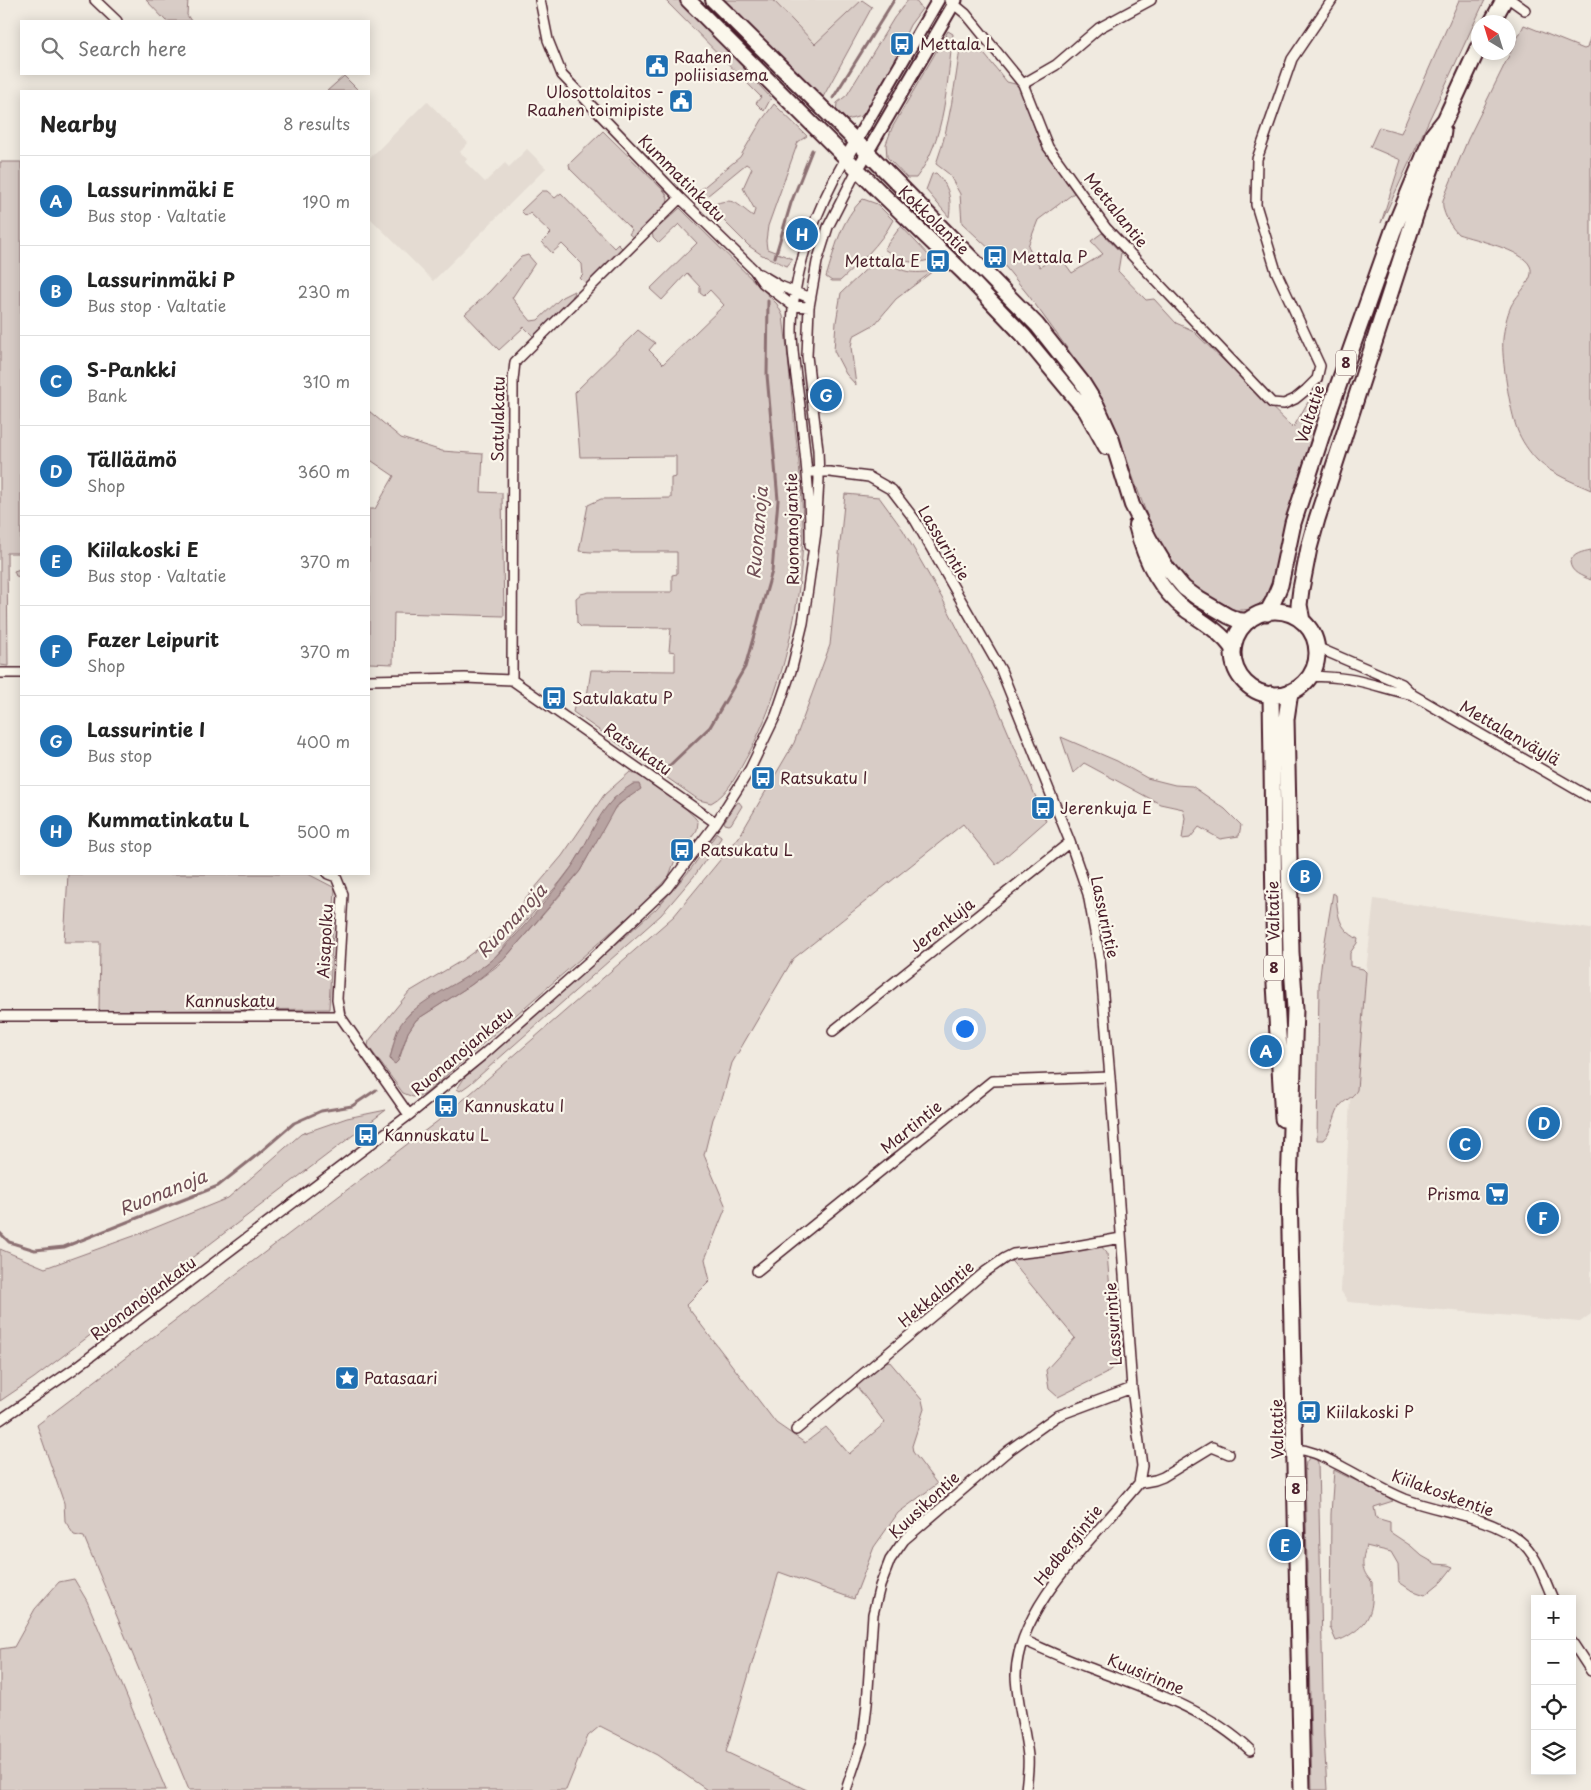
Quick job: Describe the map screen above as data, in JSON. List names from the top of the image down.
{
  "streets": {
    "highway": ["8", "Valtatie"],
    "main road": ["Kokkolantie"],
    "street": [
      "Kummatinkatu",
      "Mettalantie",
      "Satulakatu",
      "Ruonanojantie",
      "Lassurintie",
      "Mettalanväylä",
      "Ratsukatu",
      "Jerenkuja",
      "Aisapolku",
      "Kannuskatu",
      "Ruonanojankatu",
      "Martintie",
      "Hekkalantie",
      "Kiilakoskentie",
      "Kuusikontie",
      "Hedbergintie",
      "Kuusirinne"
    ]
  },
  "crossings": [
    ["Kummatinkatu", "Satulakatu"],
    ["Kummatinkatu", "Ruonanojantie"],
    ["Kokkolantie", "8"],
    ["Kokkolantie", "Valtatie"],
    ["Kokkolantie", "Ruonanojantie"],
    ["Kokkolantie", "Mettalanväylä"],
    ["8", "Valtatie"],
    ["8", "Mettalanväylä"],
    ["Valtatie", "Mettalanväylä"],
    ["Valtatie", "Kiilakoskentie"],
    ["Satulakatu", "Ratsukatu"],
    ["Ruonanojantie", "Lassurintie"],
    ["Ruonanojantie", "Ruonanojankatu"],
    ["Lassurintie", "Jerenkuja"],
    ["Lassurintie", "Martintie"],
    ["Lassurintie", "Hekkalantie"],
    ["Lassurintie", "Kuusikontie"],
    ["Lassurintie", "Hedbergintie"],
    ["Ratsukatu", "Ruonanojankatu"],
    ["Aisapolku", "Kannuskatu"],
    ["Hedbergintie", "Kuusirinne"]
  ],
  "water": ["Ruonanoja"],
  "places": {
    "bus stop": [
      "Mettala L",
      "Mettala P",
      "Mettala E",
      "Satulakatu P",
      "Ratsukatu I",
      "Jerenkuja E",
      "Ratsukatu L",
      "Kannuskatu I",
      "Kannuskatu L",
      "Kiilakoski P"
    ],
    "public building": ["Raahen poliisiasema", "Ulosottolaitos - Raahen toimipiste"],
    "supermarket": ["Prisma"],
    "place": ["Patasaari"]
  },
  "north": "top left",
  "page": {
    "search": "Search here",
    "heading": ["Nearby", "8 results"],
    "list": [
      {
        "mark": "A",
        "name": "Lassurinmäki E",
        "note": "Bus stop · Valtatie",
        "value": "190 m"
      },
      {
        "mark": "B",
        "name": "Lassurinmäki P",
        "note": "Bus stop · Valtatie",
        "value": "230 m"
      },
      {
        "mark": "C",
        "name": "S-Pankki",
        "note": "Bank",
        "value": "310 m"
      },
      {
        "mark": "D",
        "name": "Tälläämö",
        "note": "Shop",
        "value": "360 m"
      },
      {
        "mark": "E",
        "name": "Kiilakoski E",
        "note": "Bus stop · Valtatie",
        "value": "370 m"
      },
      {
        "mark": "F",
        "name": "Fazer Leipurit",
        "note": "Shop",
        "value": "370 m"
      },
      {
        "mark": "G",
        "name": "Lassurintie I",
        "note": "Bus stop",
        "value": "400 m"
      },
      {
        "mark": "H",
        "name": "Kummatinkatu L",
        "note": "Bus stop",
        "value": "500 m"
      }
    ],
    "pins": [
      "H",
      "G",
      "B",
      "A",
      "D",
      "C",
      "F",
      "E"
    ],
    "map_buttons": ["+", "−"]
  }
}
